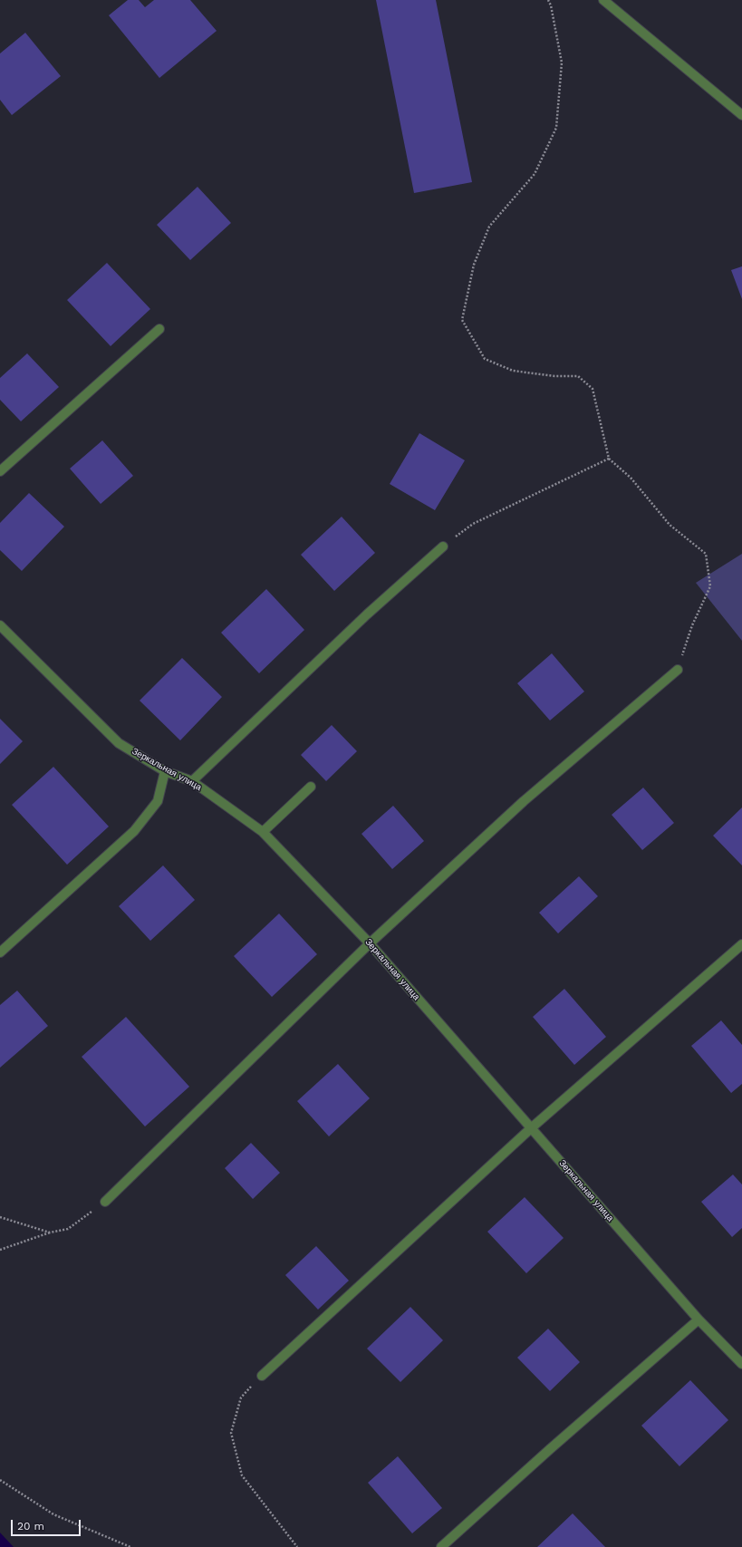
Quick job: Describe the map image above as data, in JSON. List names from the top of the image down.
{
  "streets": {
    "street": ["Зеркальная улица"]
  },
  "scale_bar": "20 m"
}
